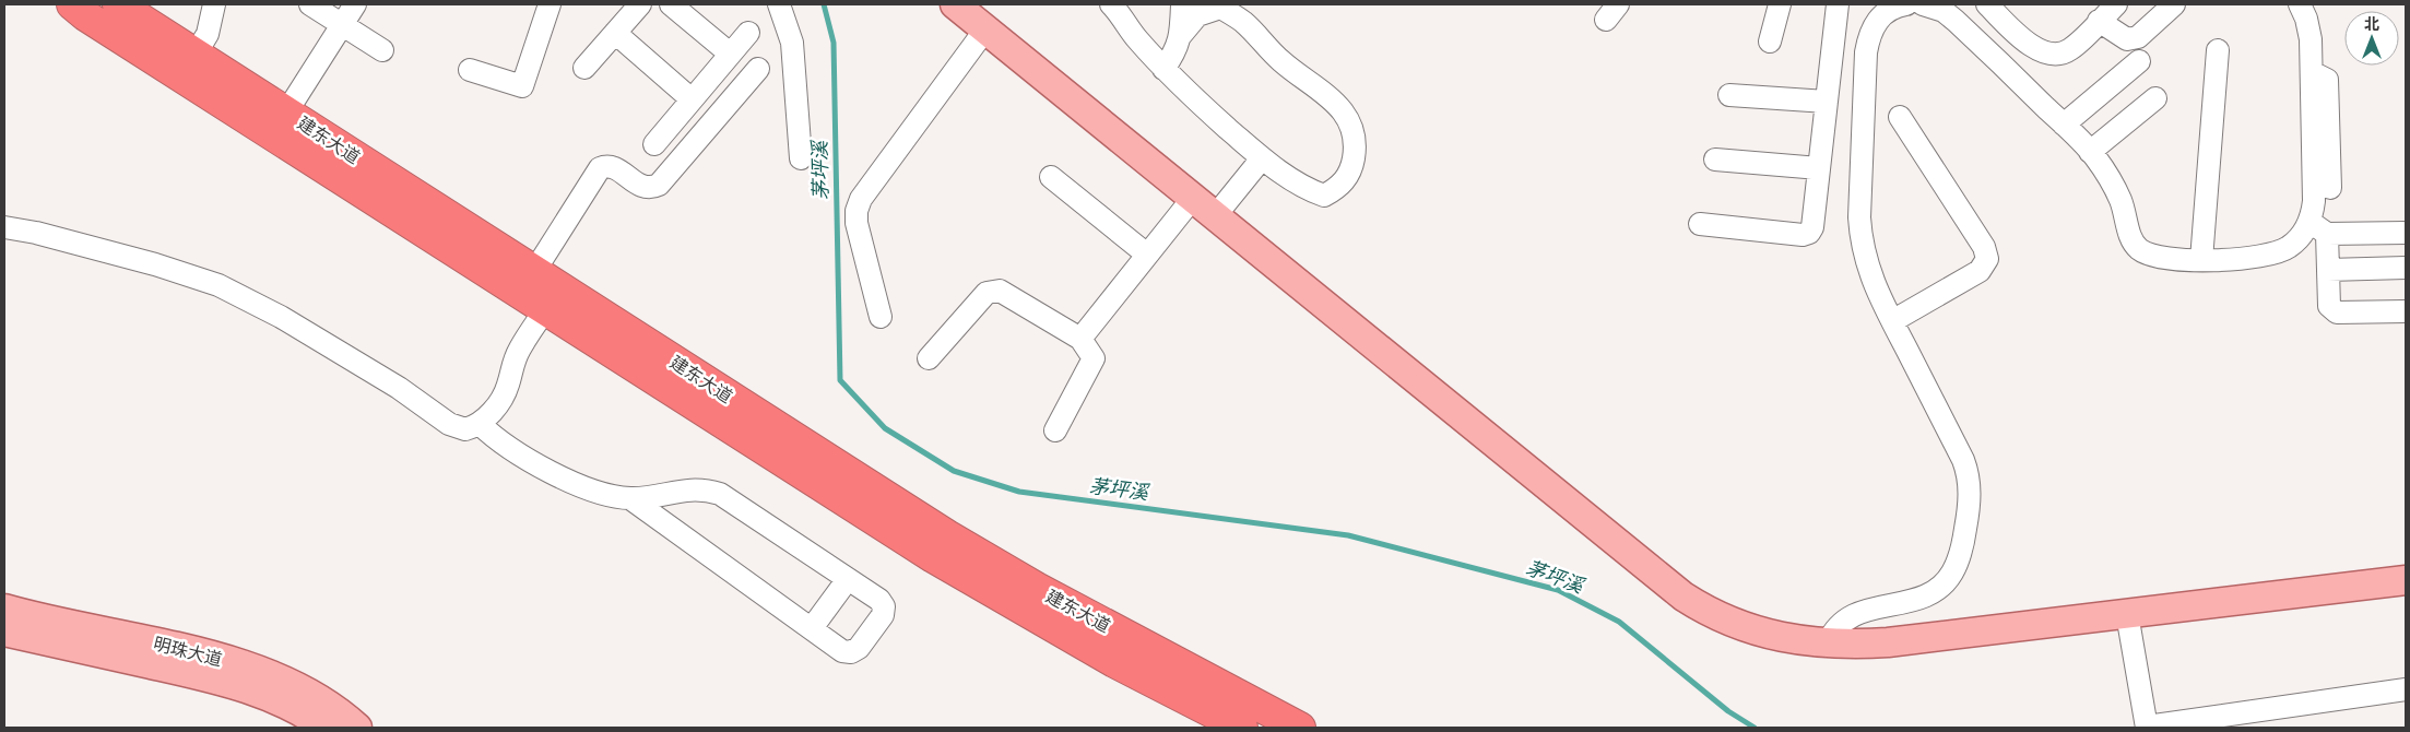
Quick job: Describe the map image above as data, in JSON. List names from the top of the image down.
{
  "streets": {
    "highway": ["建东大道"],
    "main road": ["明珠大道"]
  },
  "water": ["茅坪溪"],
  "north": "top"
}
